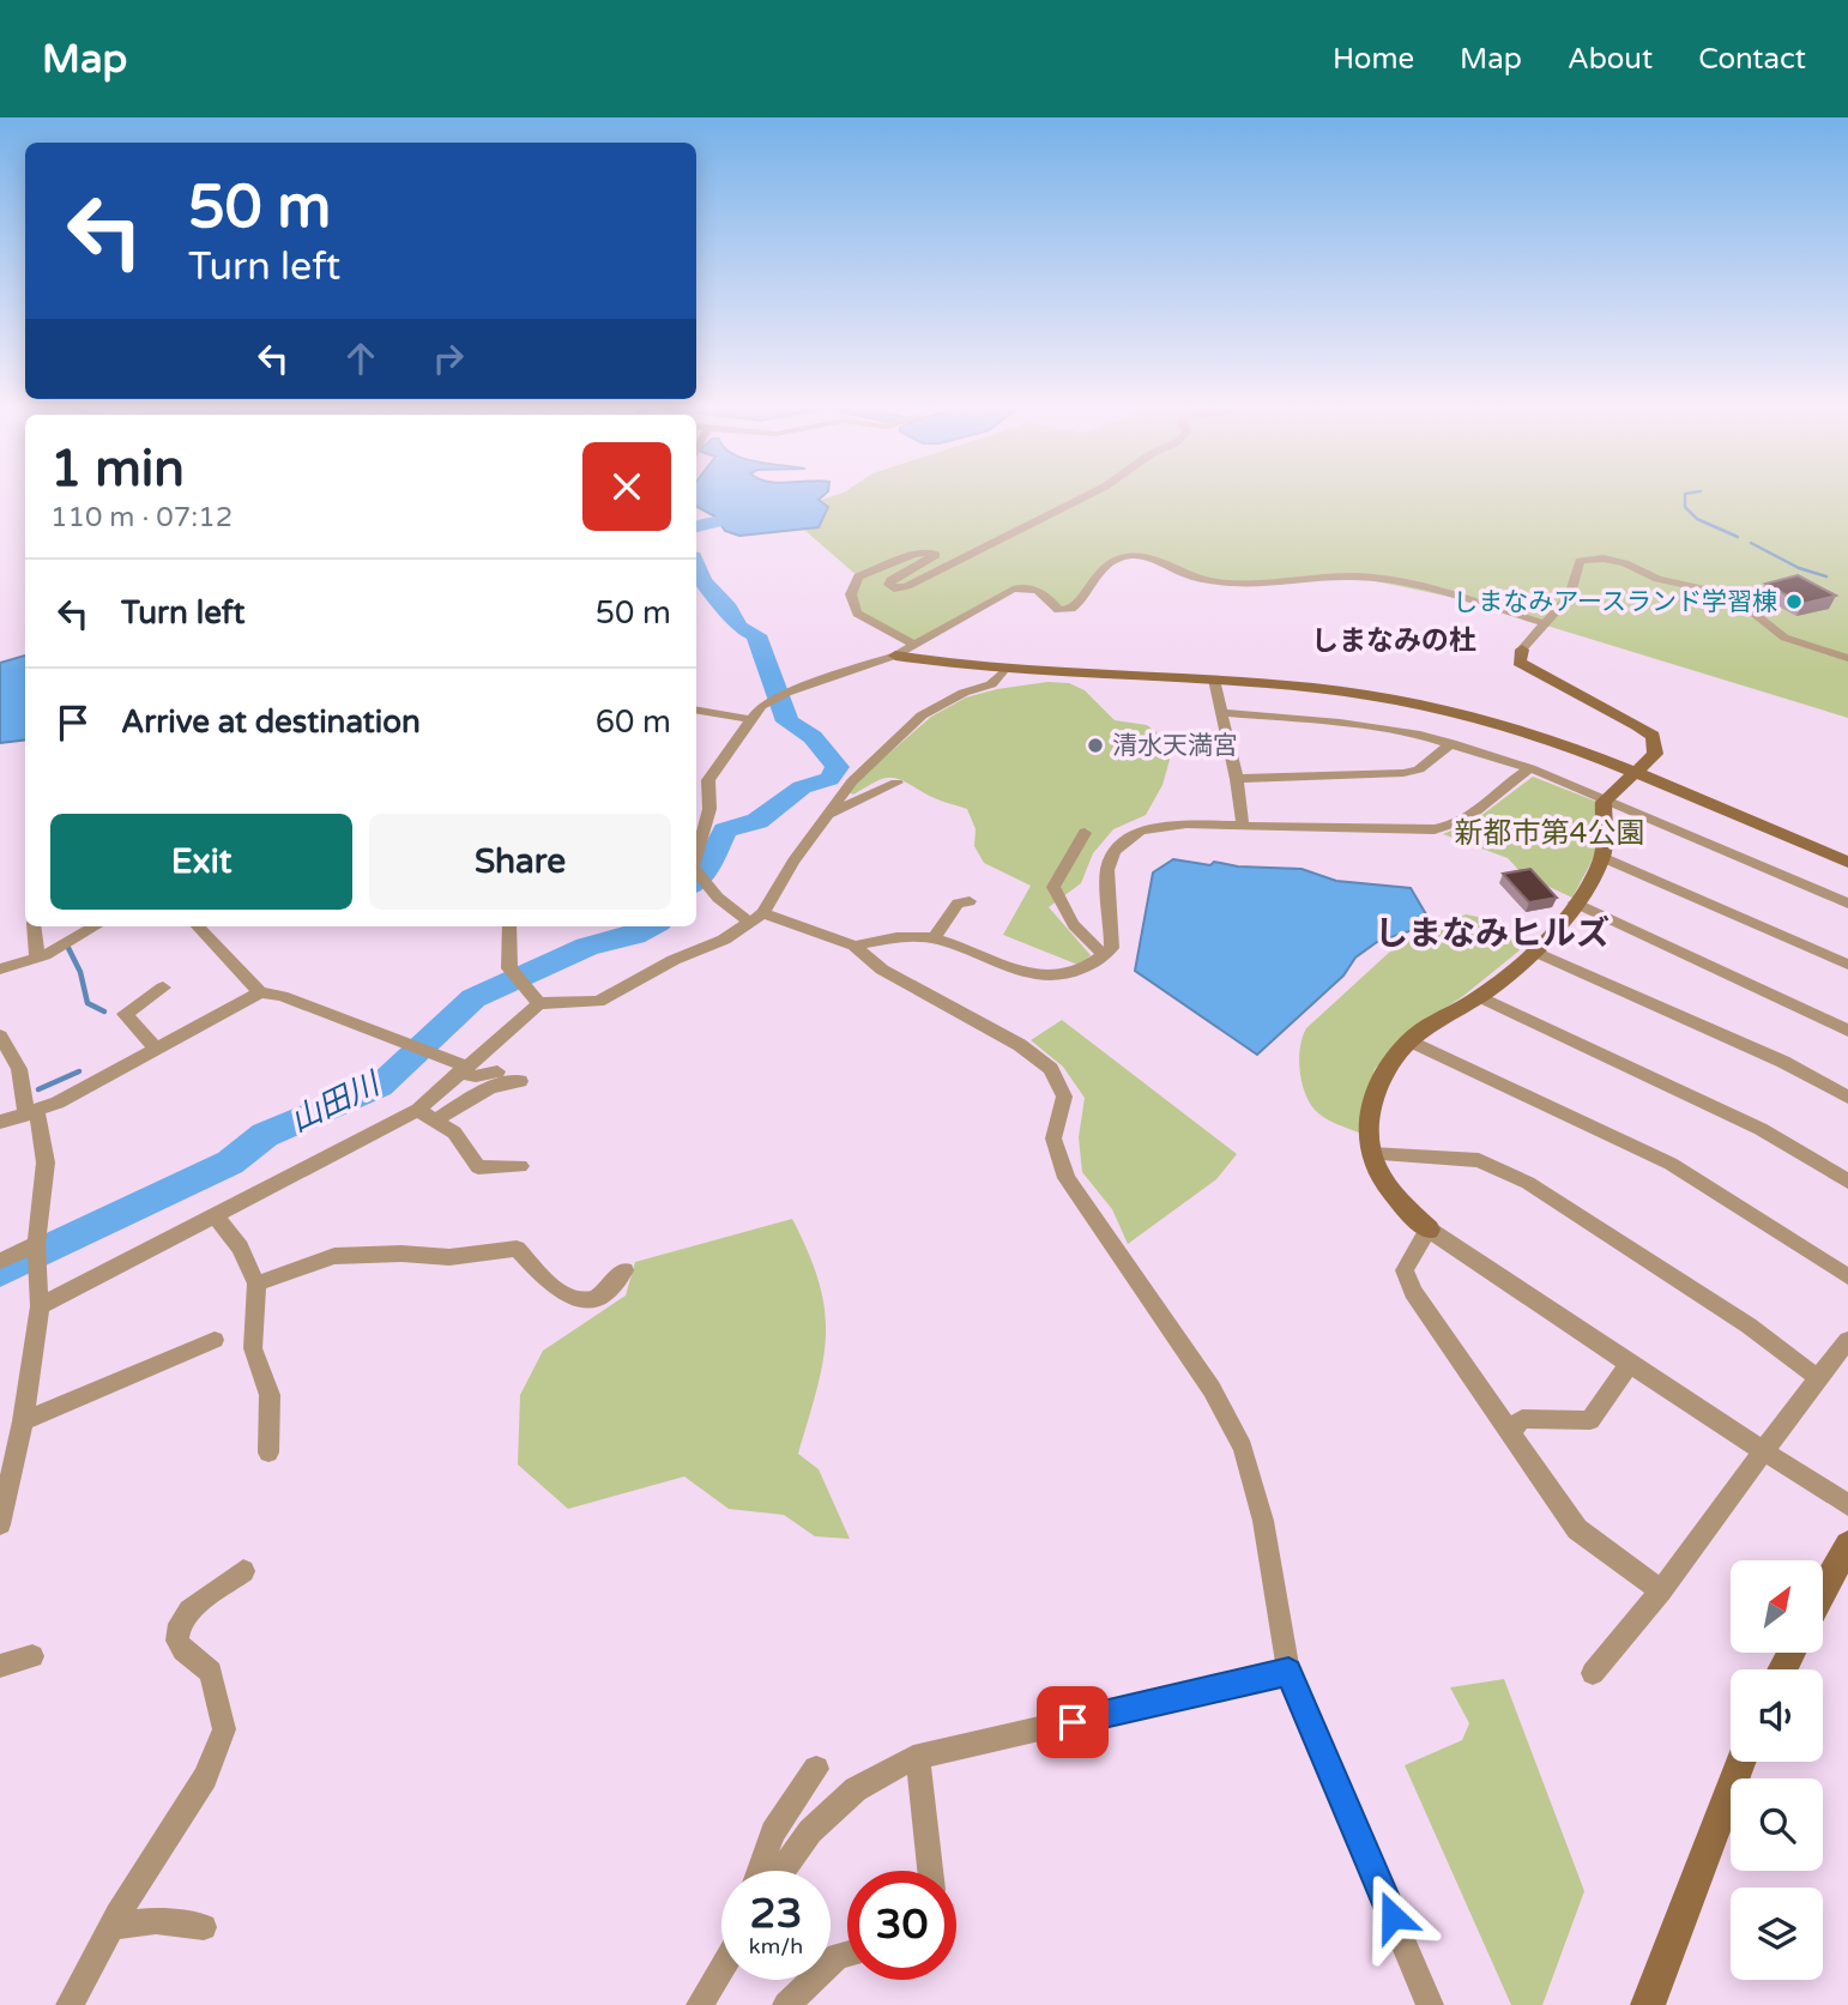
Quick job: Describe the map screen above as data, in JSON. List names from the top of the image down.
{
  "districts": ["しまなみの杜", "しまなみヒルズ"],
  "water": ["山田川"],
  "parks": ["新都市第4公園"],
  "places": ["しまなみアースランド学習棟", "清水天満宮"],
  "north": "top right",
  "page": {
    "header": "Map",
    "nav": [
      "Home",
      "Map",
      "About",
      "Contact"
    ],
    "turn": ["50 m", "Turn left"],
    "heading": ["1 min", "110 m · 07:12"],
    "list": [
      {
        "name": "Turn left",
        "value": "50 m"
      },
      {
        "name": "Arrive at destination",
        "value": "60 m"
      }
    ],
    "buttons": ["Exit", "Share"],
    "speed": "23 km/h",
    "limit": "30"
  }
}
